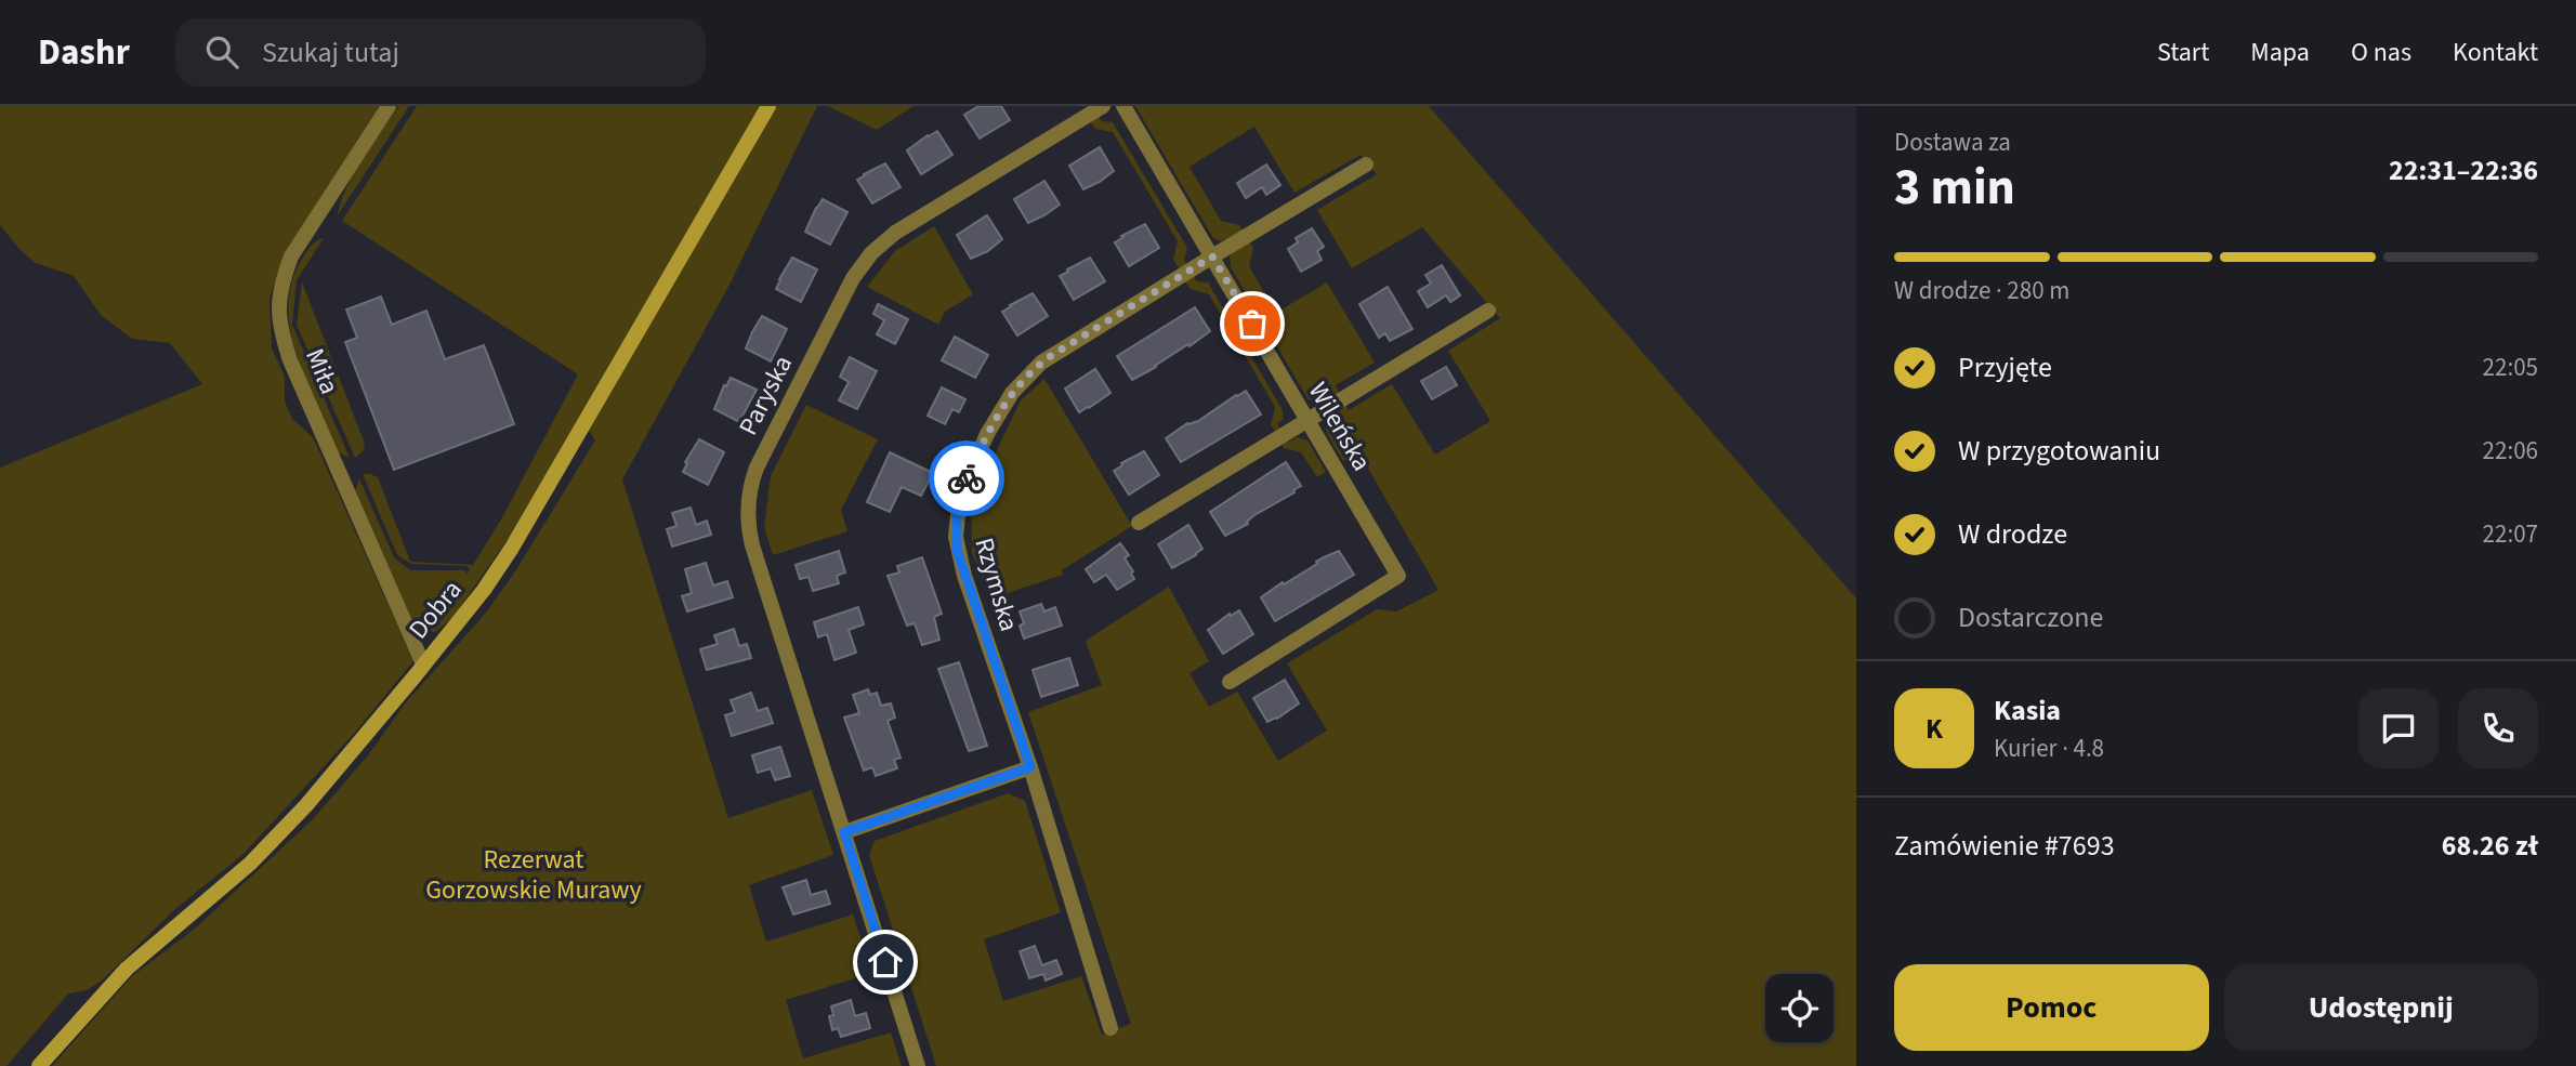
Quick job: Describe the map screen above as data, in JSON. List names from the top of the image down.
{
  "streets": {
    "street": [
      "Miła",
      "Paryska",
      "Wileńska",
      "Rzymska",
      "Dobra"
    ]
  },
  "crossings": [
    ["Miła", "Dobra"],
    ["Wileńska", "Rzymska"]
  ],
  "parks": ["Rezerwat Gorzowskie Murawy"],
  "page": {
    "header": "Dashr",
    "search": "Szukaj tutaj",
    "nav": [
      "Start",
      "Mapa",
      "O nas",
      "Kontakt"
    ],
    "heading": ["3 min", "Dostawa za", "22:31–22:36"],
    "panel": [
      "Kasia",
      "Kurier · 4.8",
      "Zamówienie #7693",
      "68.26 zł"
    ],
    "bar": "W drodze · 280 m",
    "list": [
      ["Przyjęte", "22:05"],
      ["W przygotowaniu", "22:06"],
      ["W drodze", "22:07"],
      "Dostarczone"
    ],
    "round": "K",
    "buttons": ["Pomoc", "Udostępnij"]
  }
}
